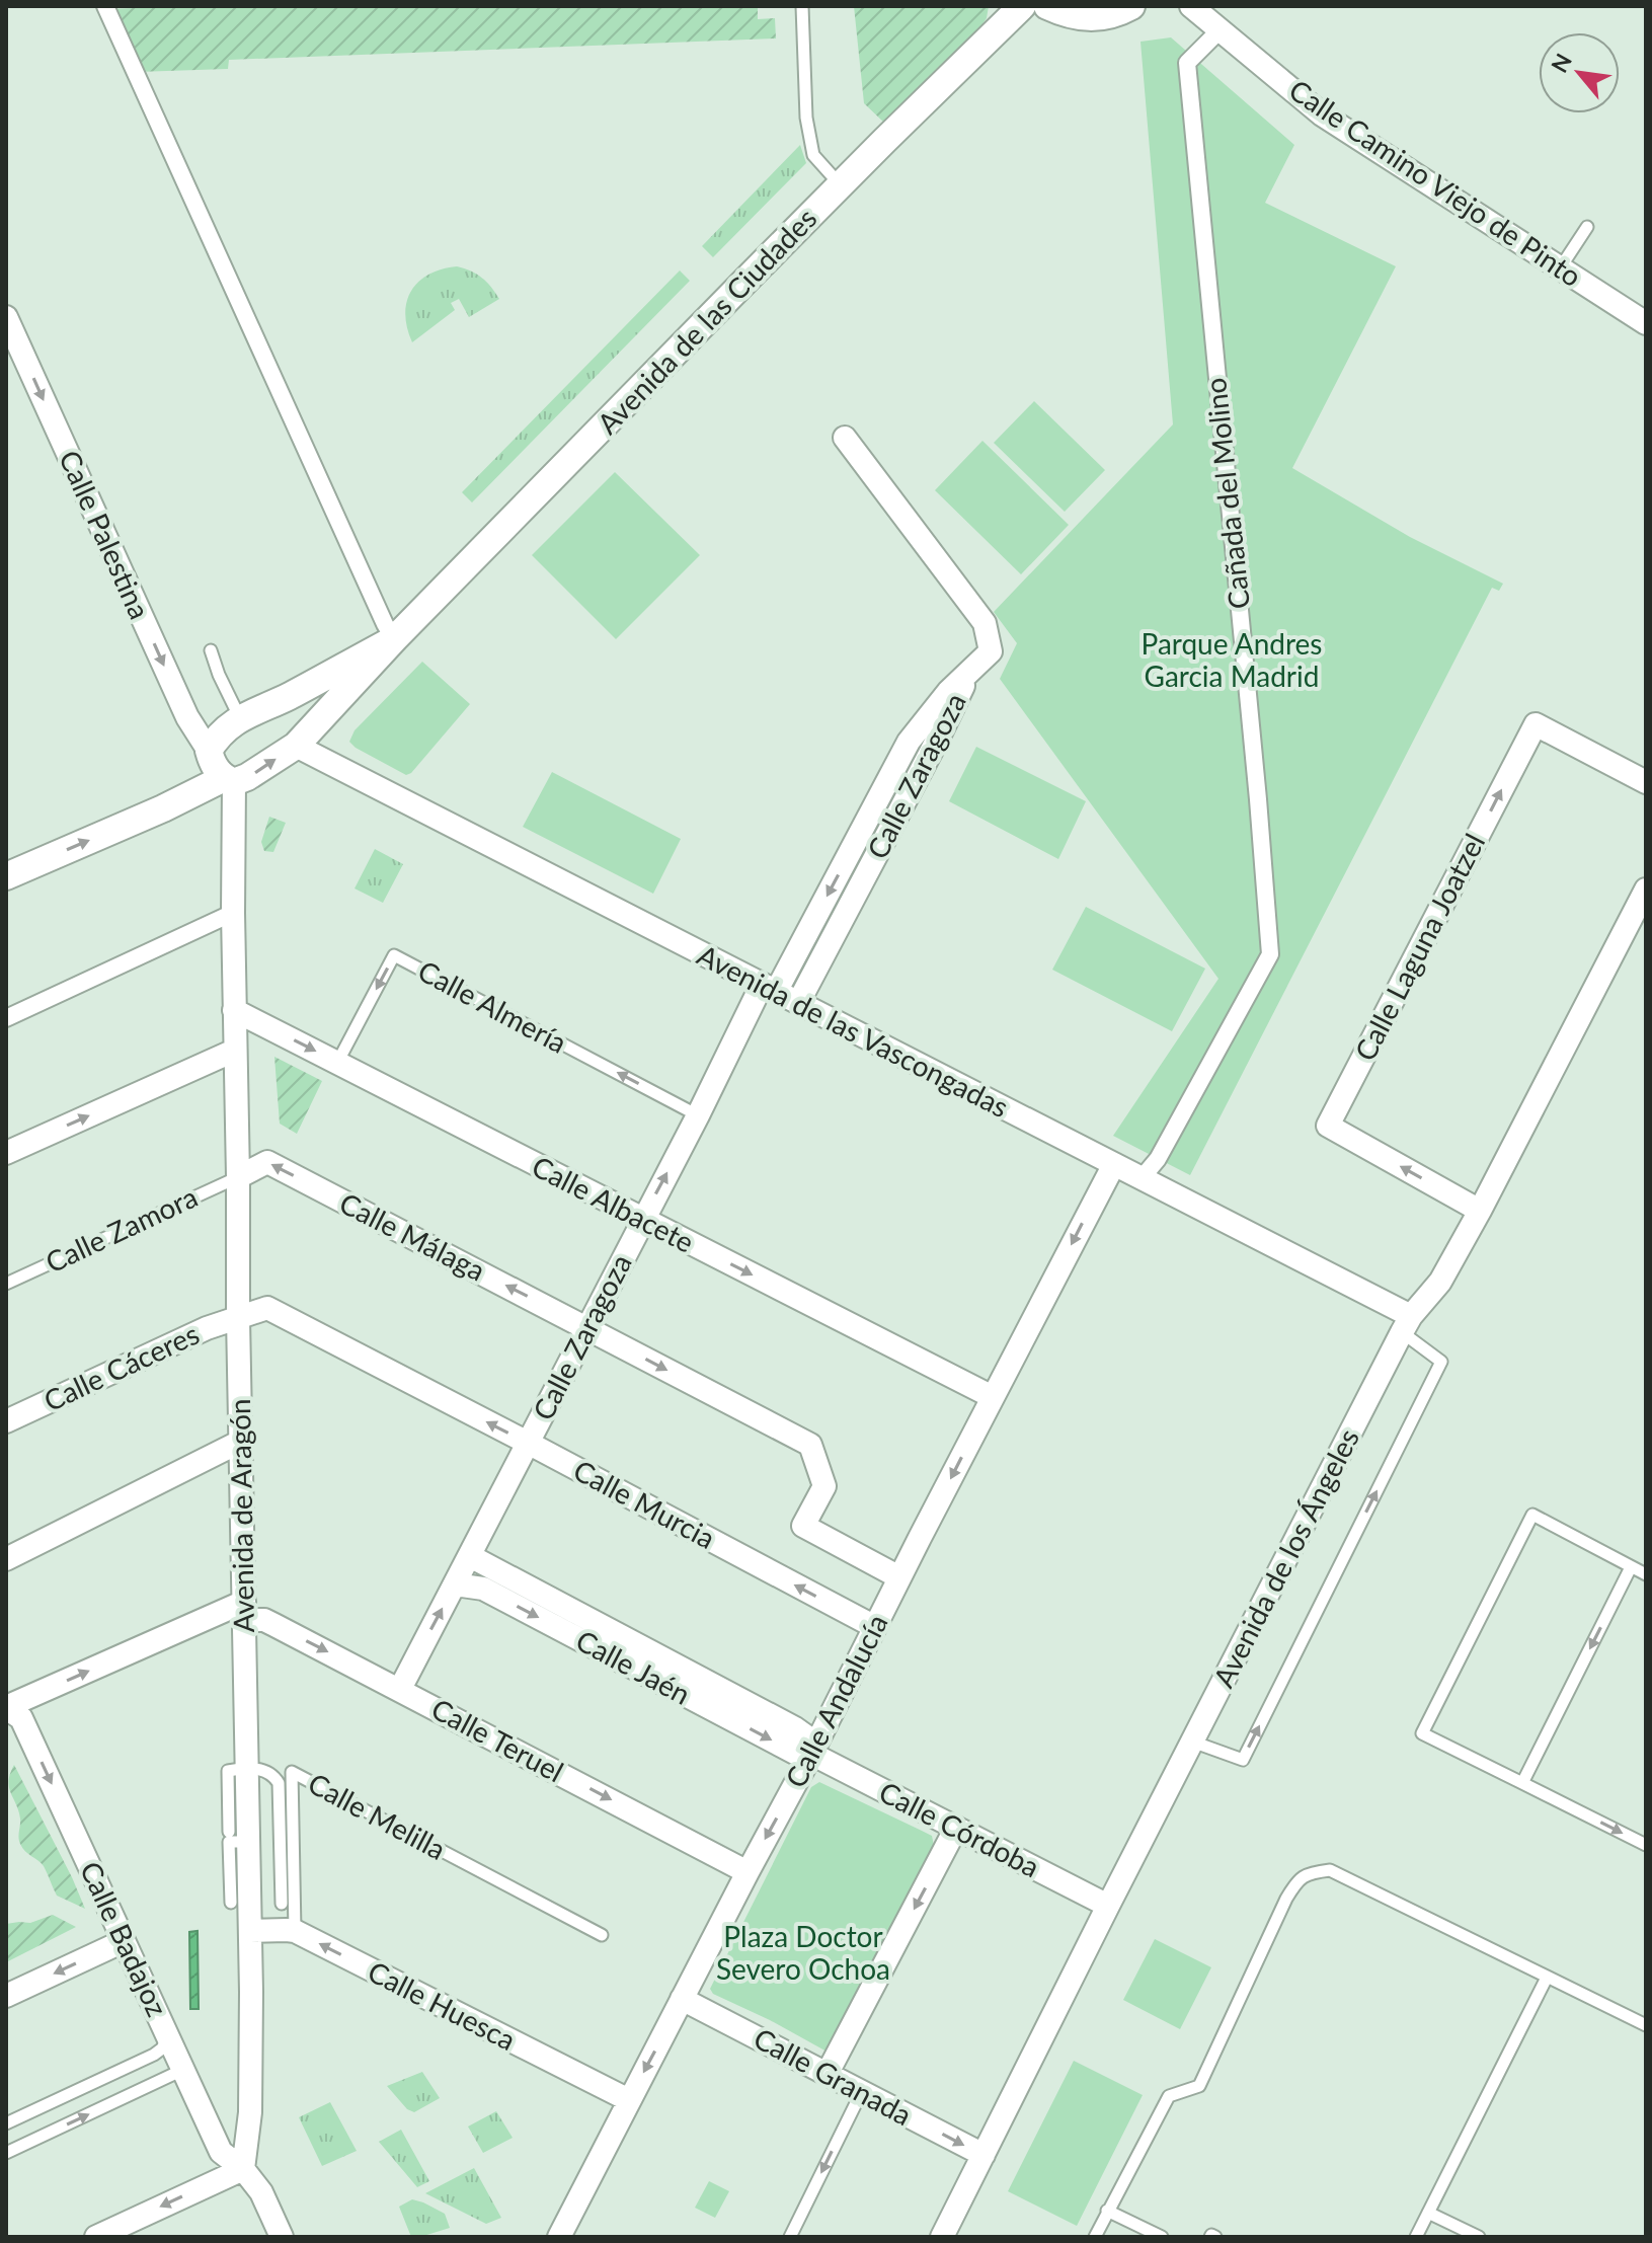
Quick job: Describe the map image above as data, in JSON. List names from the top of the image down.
{
  "streets": {
    "street": [
      "Calle Camino Viejo de Pinto",
      "Avenida de las Ciudades",
      "Cañada del Molino",
      "Calle Palestina",
      "Calle Zaragoza",
      "Calle Laguna Joatzel",
      "Avenida de las Vascongadas",
      "Calle Albacete",
      "Calle Málaga",
      "Calle Cáceres",
      "Calle Murcia",
      "Avenida de Aragón",
      "Avenida de los Ángeles",
      "Calle Jaén",
      "Calle Andalucía",
      "Calle Teruel",
      "Calle Córdoba",
      "Calle Badajoz",
      "Calle Huesca",
      "Calle Granada"
    ],
    "lane": ["Calle Almería", "Calle Zamora", "Calle Melilla"]
  },
  "crossings": [
    ["Calle Camino Viejo de Pinto", "Cañada del Molino"],
    ["Avenida de las Ciudades", "Calle Palestina"],
    ["Avenida de las Ciudades", "Avenida de las Vascongadas"],
    ["Avenida de las Ciudades", "Avenida de Aragón"],
    ["Cañada del Molino", "Avenida de las Vascongadas"],
    ["Calle Zaragoza", "Calle Almería"],
    ["Calle Zaragoza", "Avenida de las Vascongadas"],
    ["Calle Zaragoza", "Calle Albacete"],
    ["Calle Zaragoza", "Calle Málaga"],
    ["Calle Zaragoza", "Calle Murcia"],
    ["Calle Zaragoza", "Calle Jaén"],
    ["Calle Zaragoza", "Calle Teruel"],
    ["Calle Laguna Joatzel", "Avenida de los Ángeles"],
    ["Calle Almería", "Calle Albacete"],
    ["Avenida de las Vascongadas", "Avenida de los Ángeles"],
    ["Avenida de las Vascongadas", "Calle Andalucía"],
    ["Calle Albacete", "Avenida de Aragón"],
    ["Calle Albacete", "Calle Andalucía"],
    ["Calle Zamora", "Calle Málaga"],
    ["Calle Zamora", "Avenida de Aragón"],
    ["Calle Málaga", "Avenida de Aragón"],
    ["Calle Cáceres", "Calle Murcia"],
    ["Calle Cáceres", "Avenida de Aragón"],
    ["Calle Murcia", "Avenida de Aragón"],
    ["Calle Murcia", "Calle Andalucía"],
    ["Avenida de Aragón", "Calle Teruel"],
    ["Avenida de Aragón", "Calle Badajoz"],
    ["Avenida de Aragón", "Calle Huesca"],
    ["Avenida de los Ángeles", "Calle Córdoba"],
    ["Avenida de los Ángeles", "Calle Granada"],
    ["Calle Jaén", "Calle Andalucía"],
    ["Calle Jaén", "Calle Córdoba"],
    ["Calle Andalucía", "Calle Teruel"],
    ["Calle Andalucía", "Calle Córdoba"],
    ["Calle Andalucía", "Calle Huesca"],
    ["Calle Andalucía", "Calle Granada"],
    ["Calle Melilla", "Calle Huesca"]
  ],
  "one_way": [
    "Calle Palestina",
    "Calle Albacete",
    "Calle Málaga",
    "Calle Murcia",
    "Calle Andalucía",
    "Calle Teruel",
    "Calle Badajoz",
    "Calle Huesca",
    "Calle Granada"
  ],
  "parks": ["Parque Andres Garcia Madrid", "Plaza Doctor Severo Ochoa"],
  "north": "top left"
}
